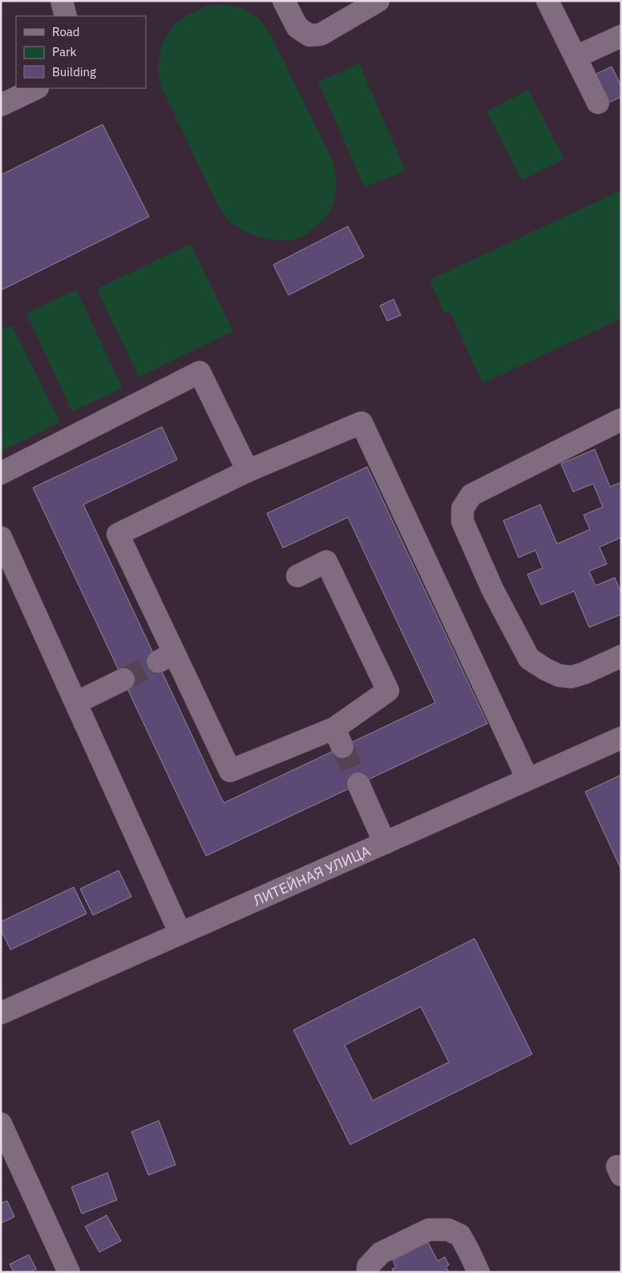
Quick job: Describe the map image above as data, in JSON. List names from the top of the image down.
{
  "streets": {
    "street": ["ЛИТЕЙНАЯ УЛИЦА"]
  },
  "legend": ["Road", "Park", "Building"]
}
